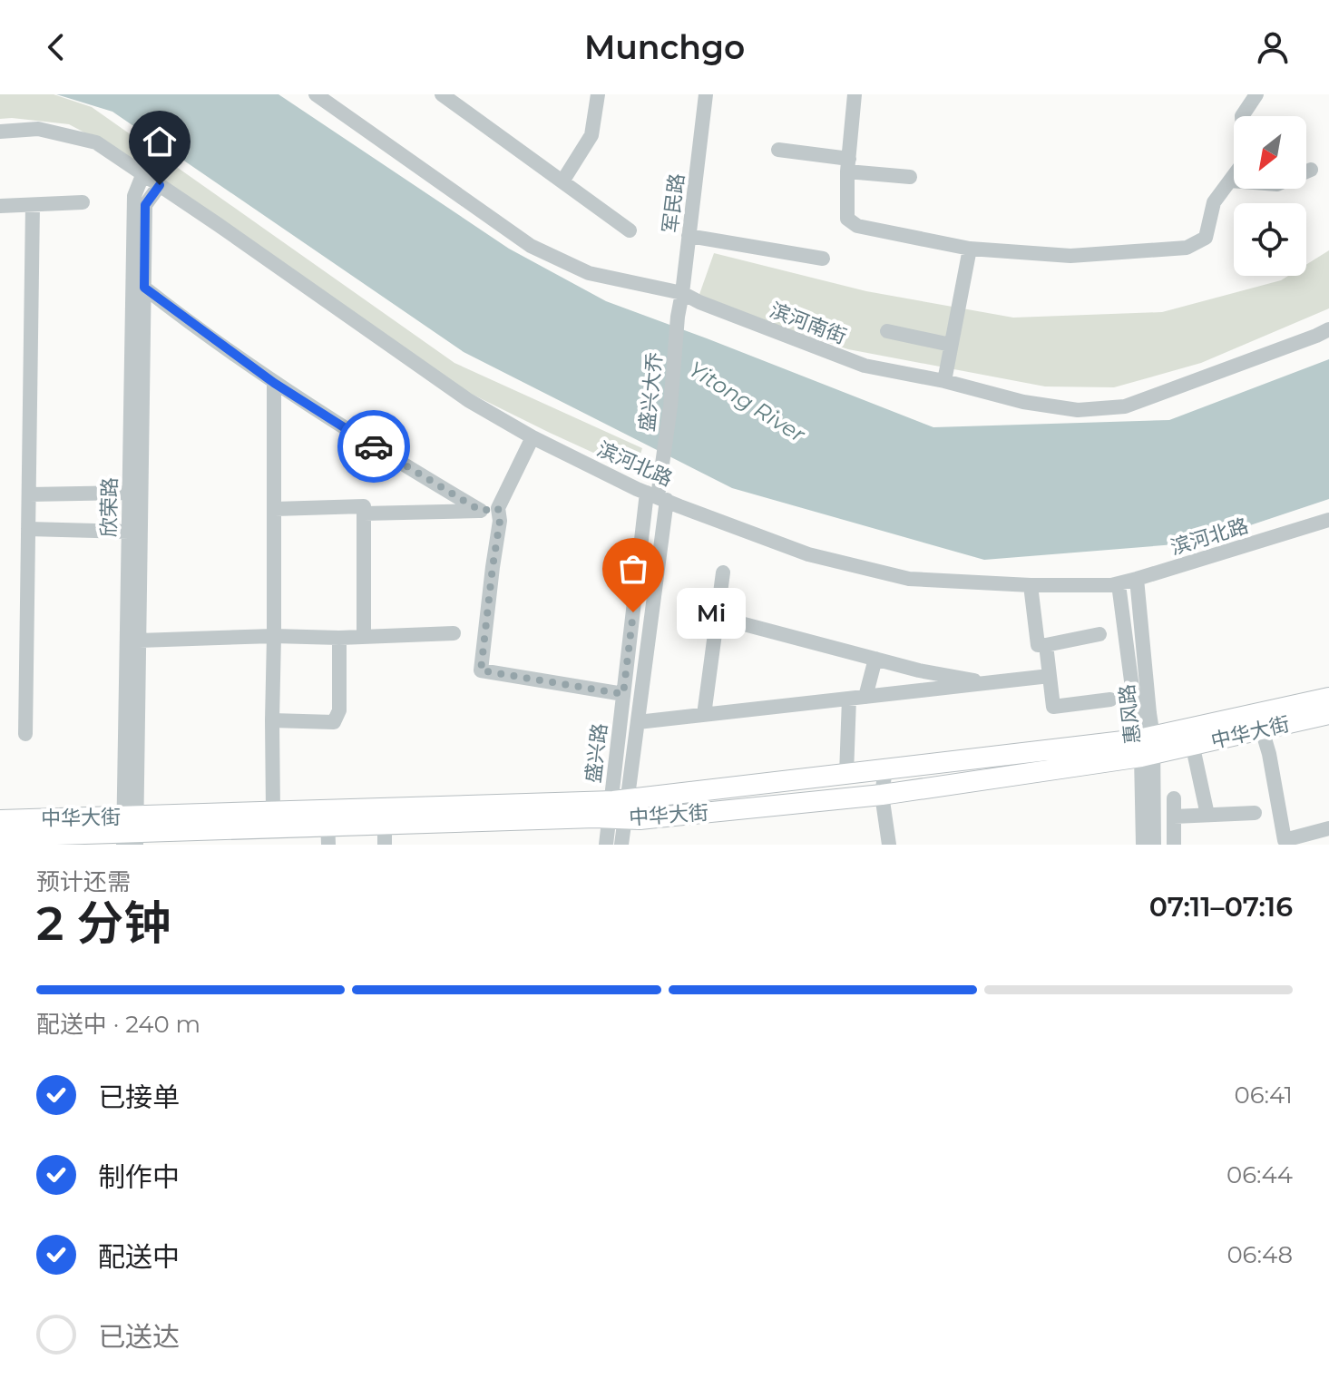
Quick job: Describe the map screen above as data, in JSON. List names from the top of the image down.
{
  "streets": {
    "main road": ["中华大街"],
    "street": [
      "军民路",
      "滨河南街",
      "盛兴大乔",
      "滨河北路",
      "欣荣路",
      "惠风路",
      "盛兴路"
    ]
  },
  "crossings": [
    ["军民路", "滨河南街"],
    ["军民路", "盛兴大乔"],
    ["盛兴大乔", "滨河北路"],
    ["盛兴大乔", "盛兴路"],
    ["滨河北路", "欣荣路"],
    ["滨河北路", "惠风路"],
    ["滨河北路", "盛兴路"],
    ["欣荣路", "中华大街"],
    ["惠风路", "中华大街"],
    ["中华大街", "盛兴路"]
  ],
  "water": ["Yitong River"],
  "places": ["Mi"],
  "north": "bottom left",
  "page": {
    "header": "Munchgo",
    "bubble": "Mi",
    "heading": ["2 分钟", "预计还需", "07:11–07:16"],
    "bar": "配送中 · 240 m",
    "list": [
      ["已接单", "06:41"],
      ["制作中", "06:44"],
      ["配送中", "06:48"],
      "已送达"
    ]
  }
}
